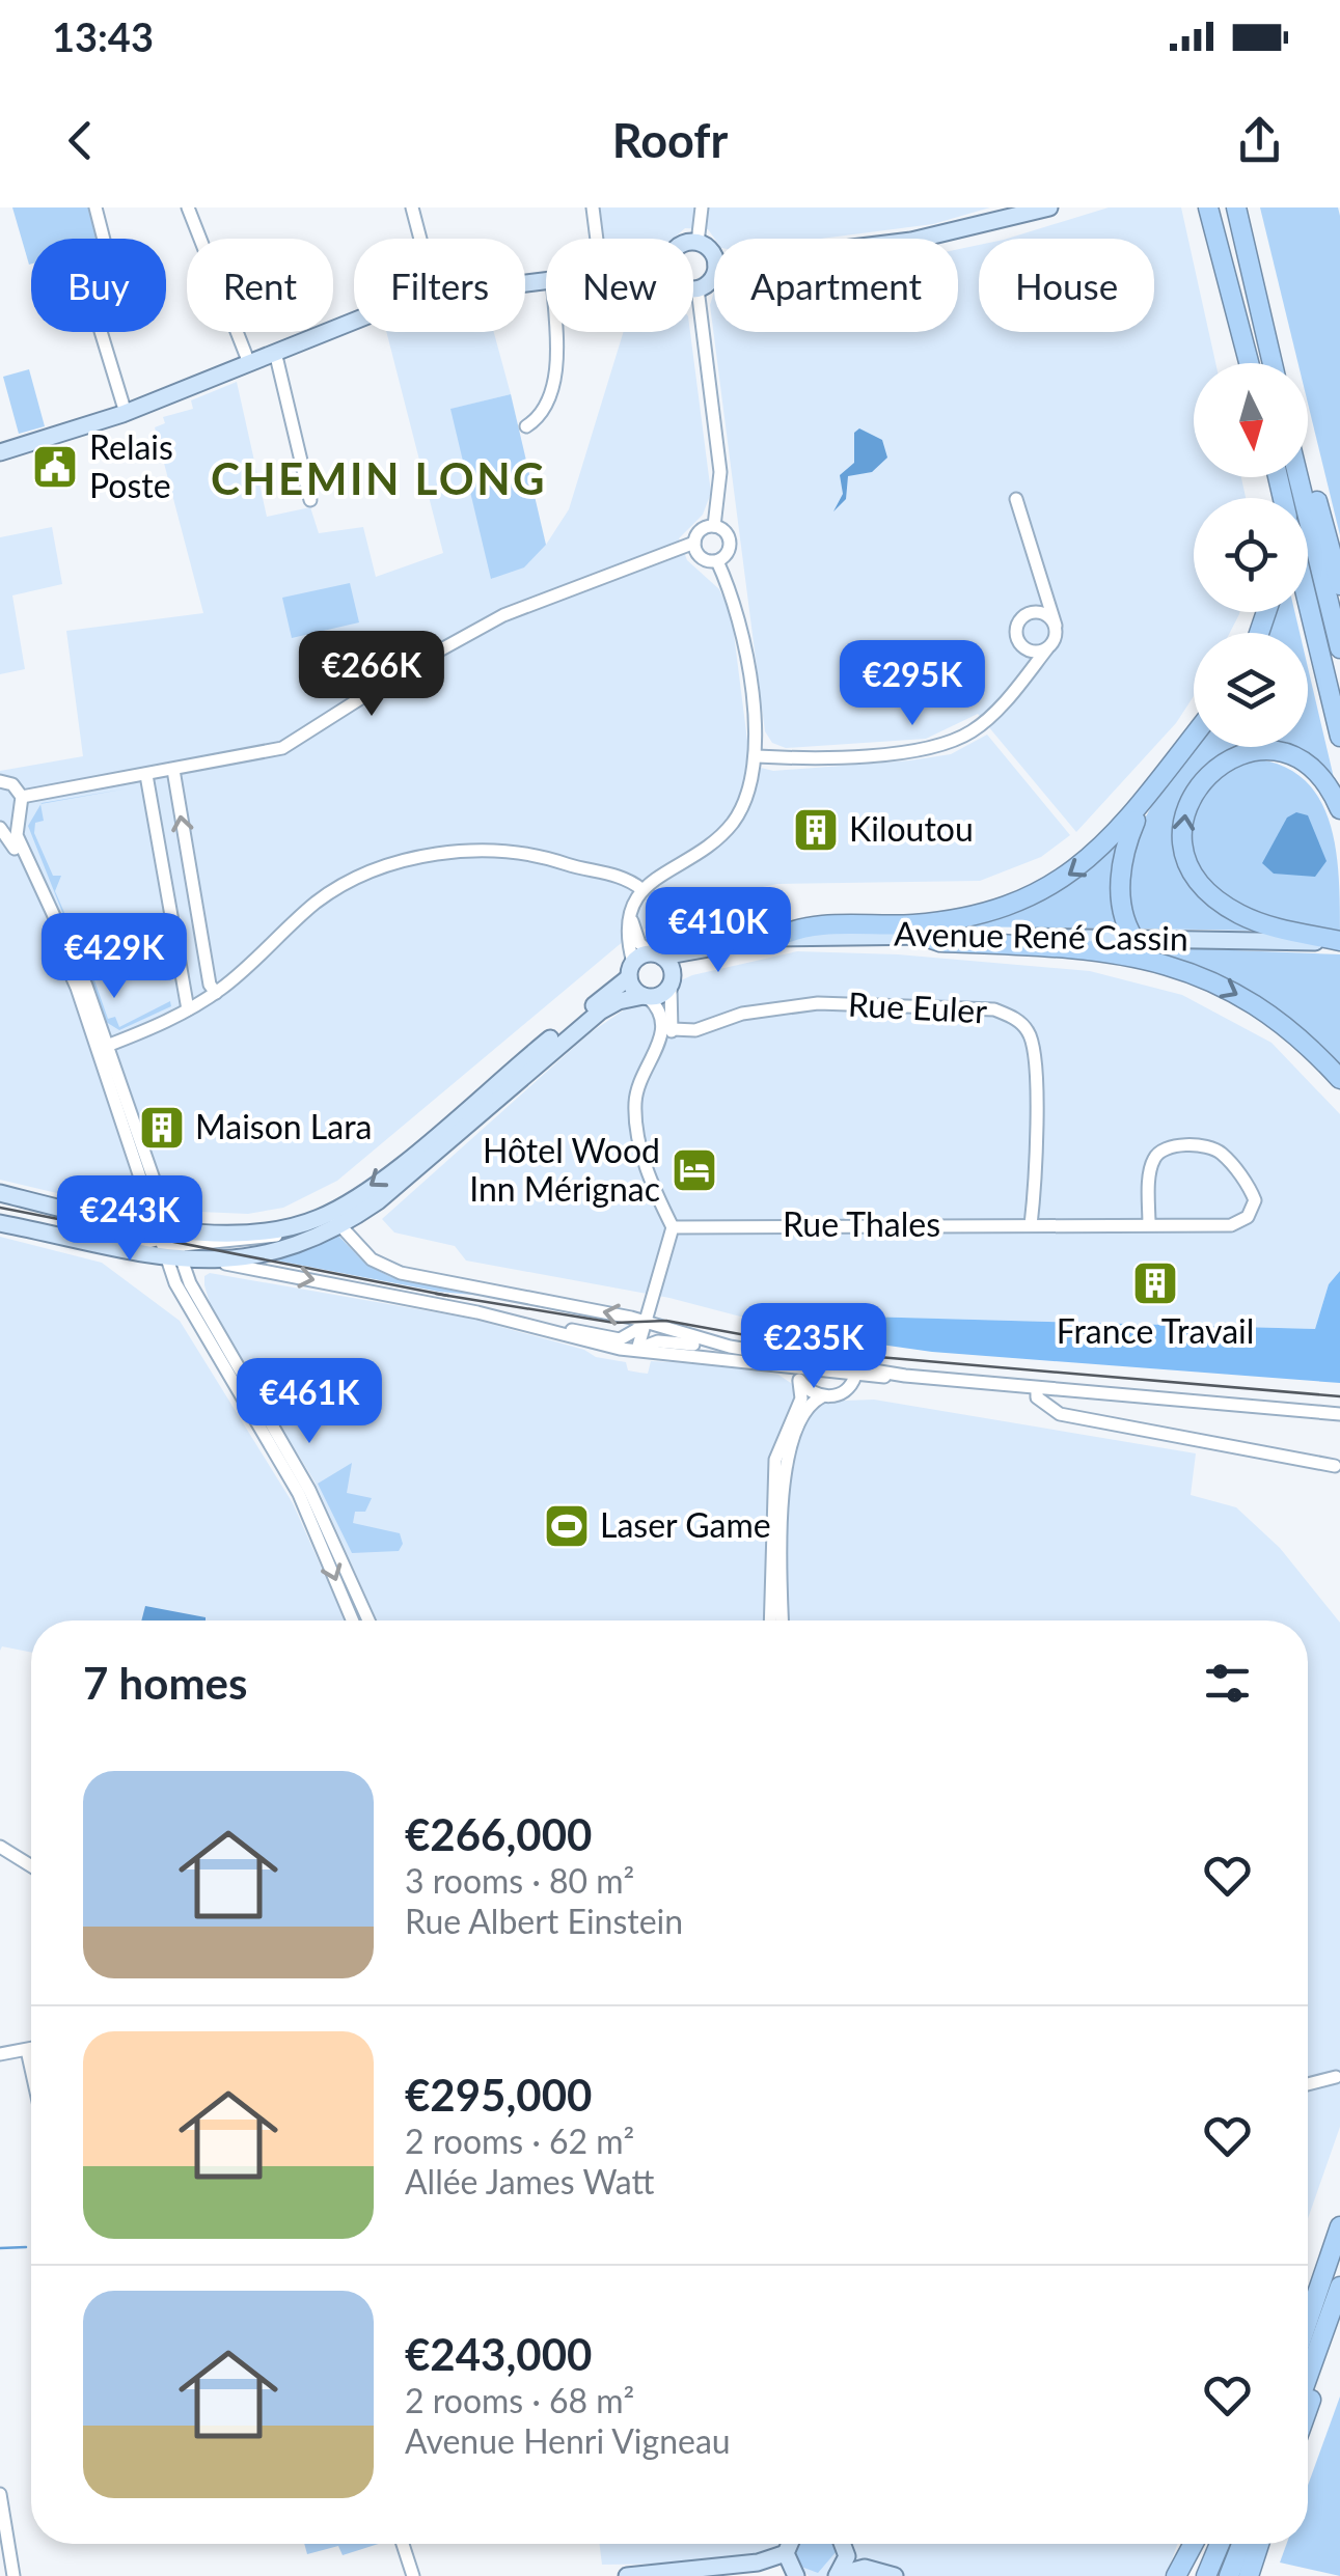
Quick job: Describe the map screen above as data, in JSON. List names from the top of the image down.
{
  "streets": {
    "main road": ["Avenue René Cassin"],
    "street": ["Rue Euler", "Rue Thales"]
  },
  "crossings": [
    ["Rue Euler", "Rue Thales"]
  ],
  "districts": ["CHEMIN LONG"],
  "places": {
    "public building": ["Relais Poste"],
    "building": ["Kiloutou", "Maison Lara", "France Travail"],
    "hotel": ["Hôtel Wood Inn Mérignac"],
    "sports": ["Laser Game"]
  },
  "north": "bottom",
  "page": {
    "status": "13:43",
    "header": "Roofr",
    "chip": [
      "Buy",
      "Rent",
      "Filters",
      "New",
      "Apartment",
      "House"
    ],
    "price": [
      "€266K",
      "€295K",
      "€410K",
      "€429K",
      "€243K",
      "€235K",
      "€461K"
    ],
    "heading": "7 homes",
    "list": [
      {
        "name": "€266,000",
        "note": "3 rooms · 80 m² · Rue Albert Einstein"
      },
      {
        "name": "€295,000",
        "note": "2 rooms · 62 m² · Allée James Watt"
      },
      {
        "name": "€243,000",
        "note": "2 rooms · 68 m² · Avenue Henri Vigneau"
      }
    ]
  }
}
